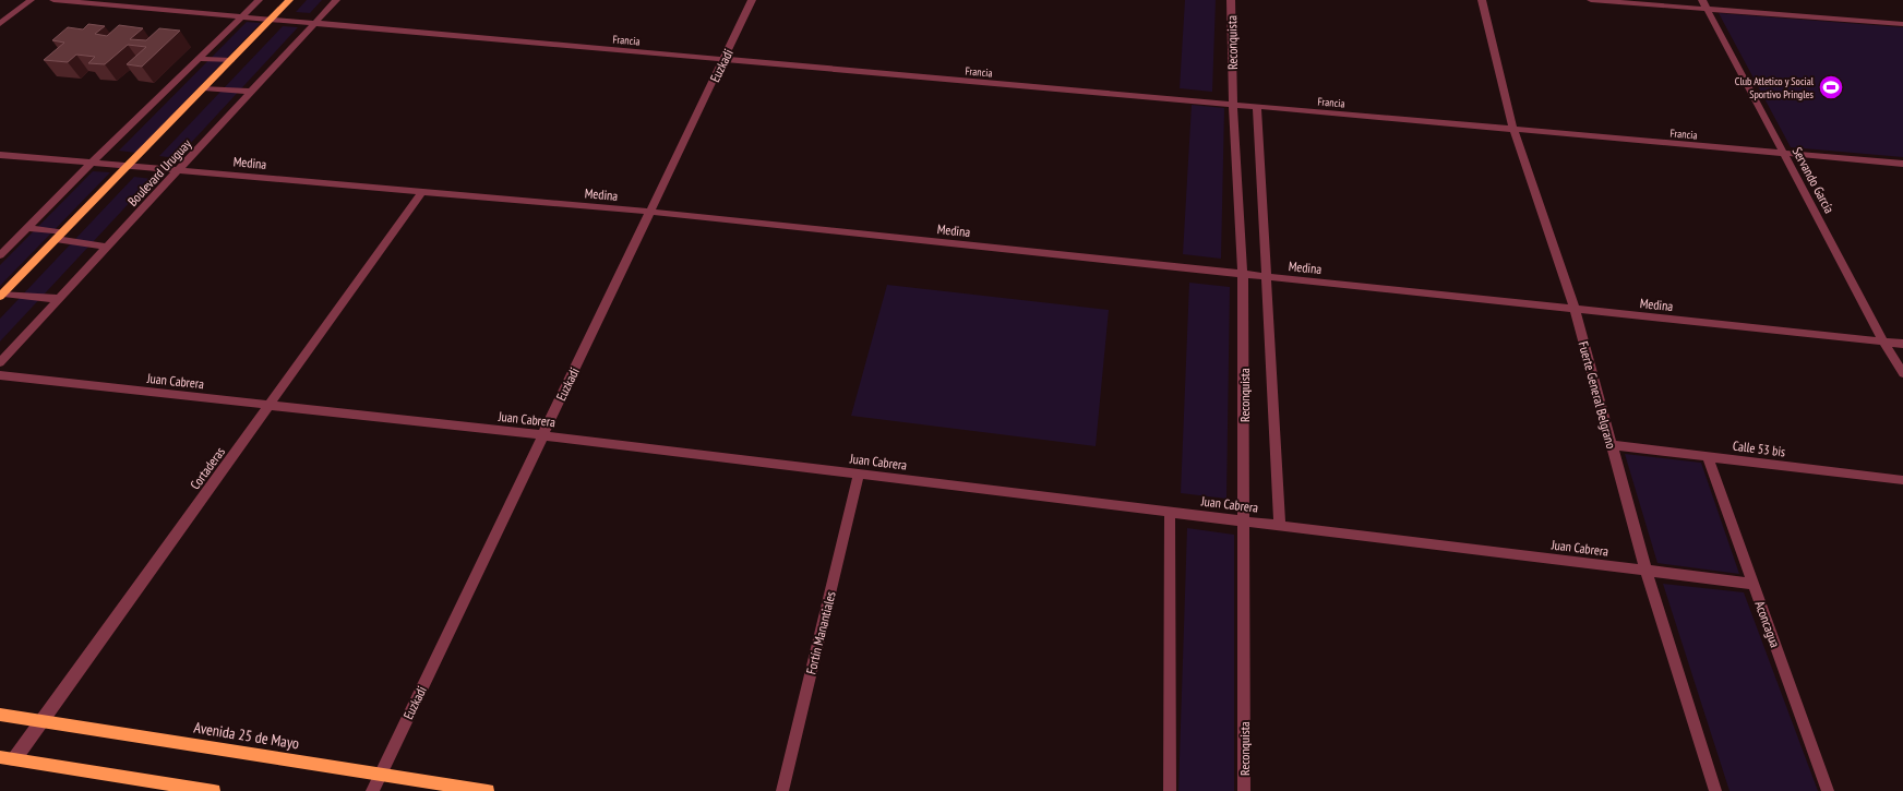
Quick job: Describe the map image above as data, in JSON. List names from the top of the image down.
{
  "streets": {
    "main road": ["Boulevard Uruguay", "Avenida 25 de Mayo"],
    "street": [
      "Francia",
      "Reconquista",
      "Euzkadi",
      "Medina",
      "Servando García",
      "Juan Cabrera",
      "Fuerte General Belgrano",
      "Calle 53 bis",
      "Cortaderas",
      "Aconcagua",
      "Fortín Manantiales"
    ]
  },
  "crossings": [
    ["Francia", "Reconquista"],
    ["Francia", "Euzkadi"],
    ["Francia", "Boulevard Uruguay"],
    ["Francia", "Servando García"],
    ["Francia", "Fuerte General Belgrano"],
    ["Reconquista", "Medina"],
    ["Reconquista", "Juan Cabrera"],
    ["Euzkadi", "Medina"],
    ["Euzkadi", "Juan Cabrera"],
    ["Euzkadi", "Avenida 25 de Mayo"],
    ["Medina", "Boulevard Uruguay"],
    ["Medina", "Servando García"],
    ["Medina", "Fuerte General Belgrano"],
    ["Medina", "Cortaderas"],
    ["Juan Cabrera", "Fuerte General Belgrano"],
    ["Juan Cabrera", "Cortaderas"],
    ["Juan Cabrera", "Aconcagua"],
    ["Juan Cabrera", "Fortín Manantiales"],
    ["Fuerte General Belgrano", "Calle 53 bis"],
    ["Calle 53 bis", "Aconcagua"],
    ["Cortaderas", "Avenida 25 de Mayo"]
  ],
  "places": {
    "sports": ["Club Atletico y Social Sportivo Pringles"]
  }
}
